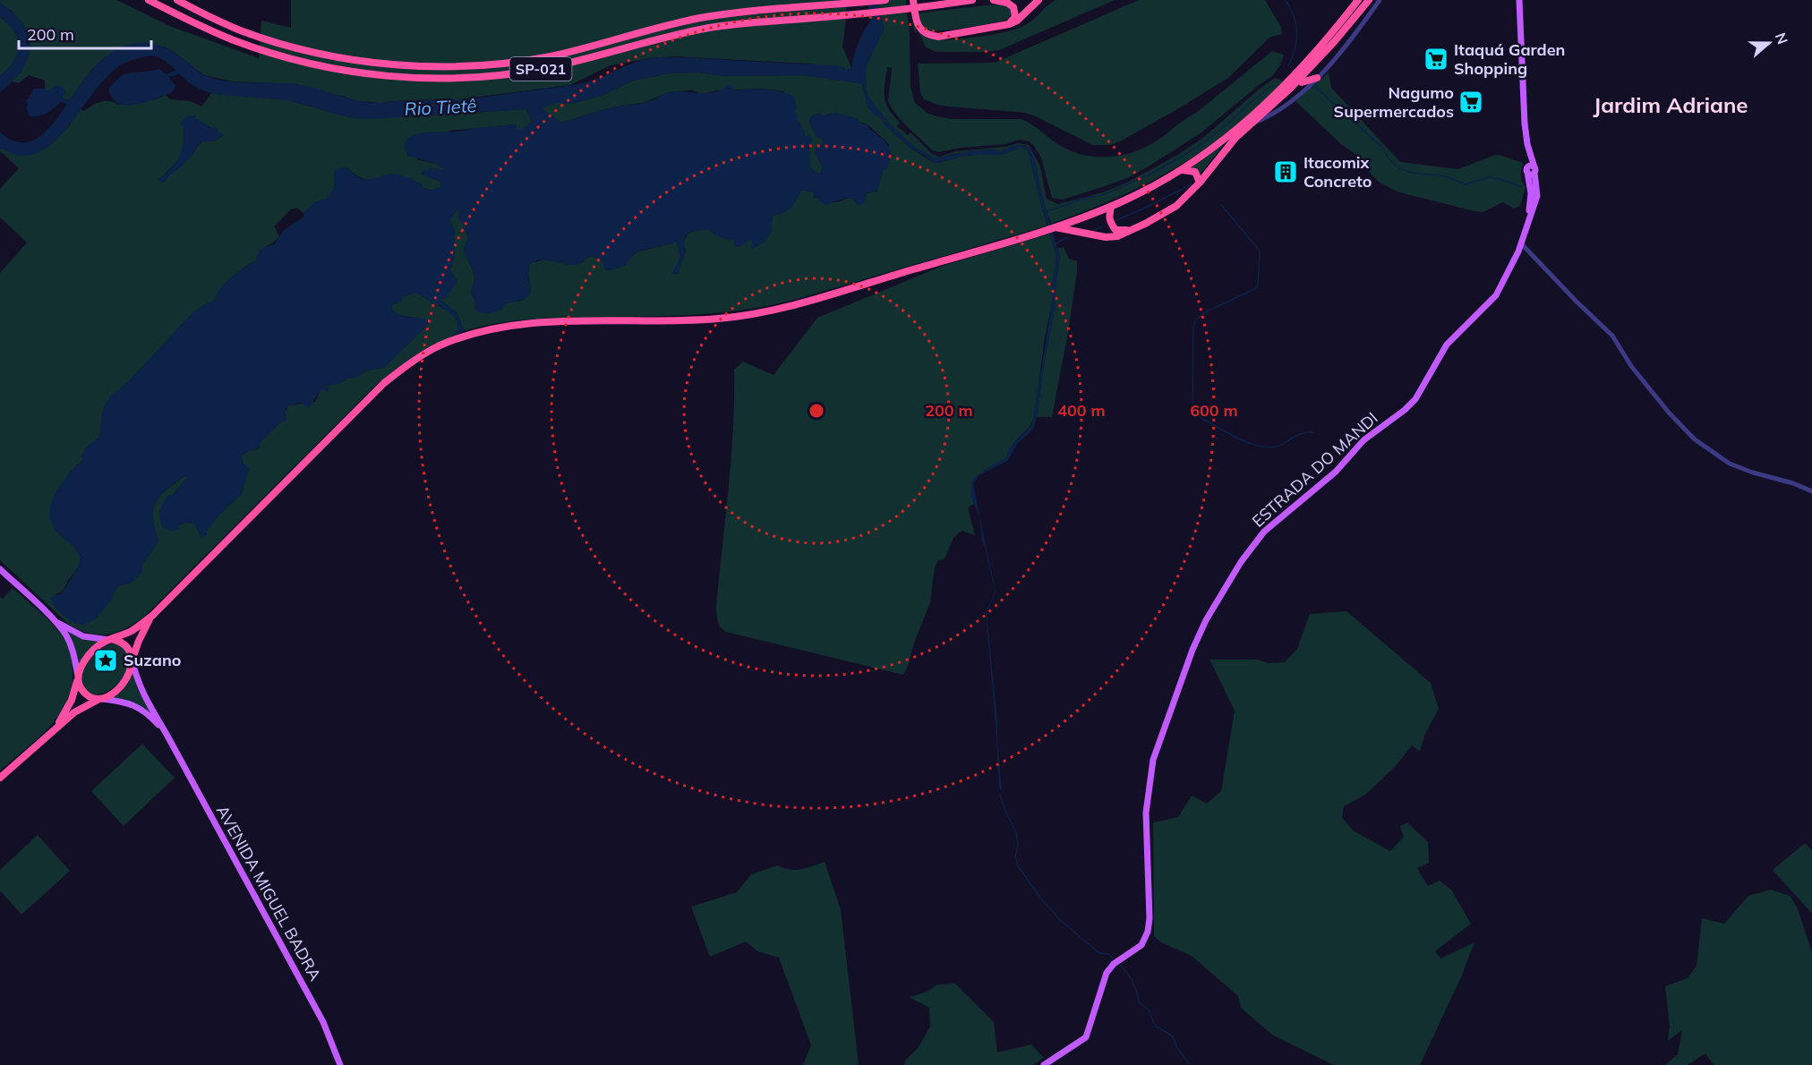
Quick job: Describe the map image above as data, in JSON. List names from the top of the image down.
{
  "streets": {
    "highway": ["SP-021"],
    "main road": ["ESTRADA DO MANDI", "AVENIDA MIGUEL BADRA"]
  },
  "districts": ["Jardim Adriane"],
  "water": ["Rio Tietê"],
  "places": {
    "supermarket": ["Itaquá Garden Shopping", "Nagumo Supermercados"],
    "building": ["Itacomix Concreto"],
    "place": ["Suzano"]
  },
  "scale_bar": "200 m",
  "north": "right",
  "rings": ["200 m", "400 m", "600 m"]
}
